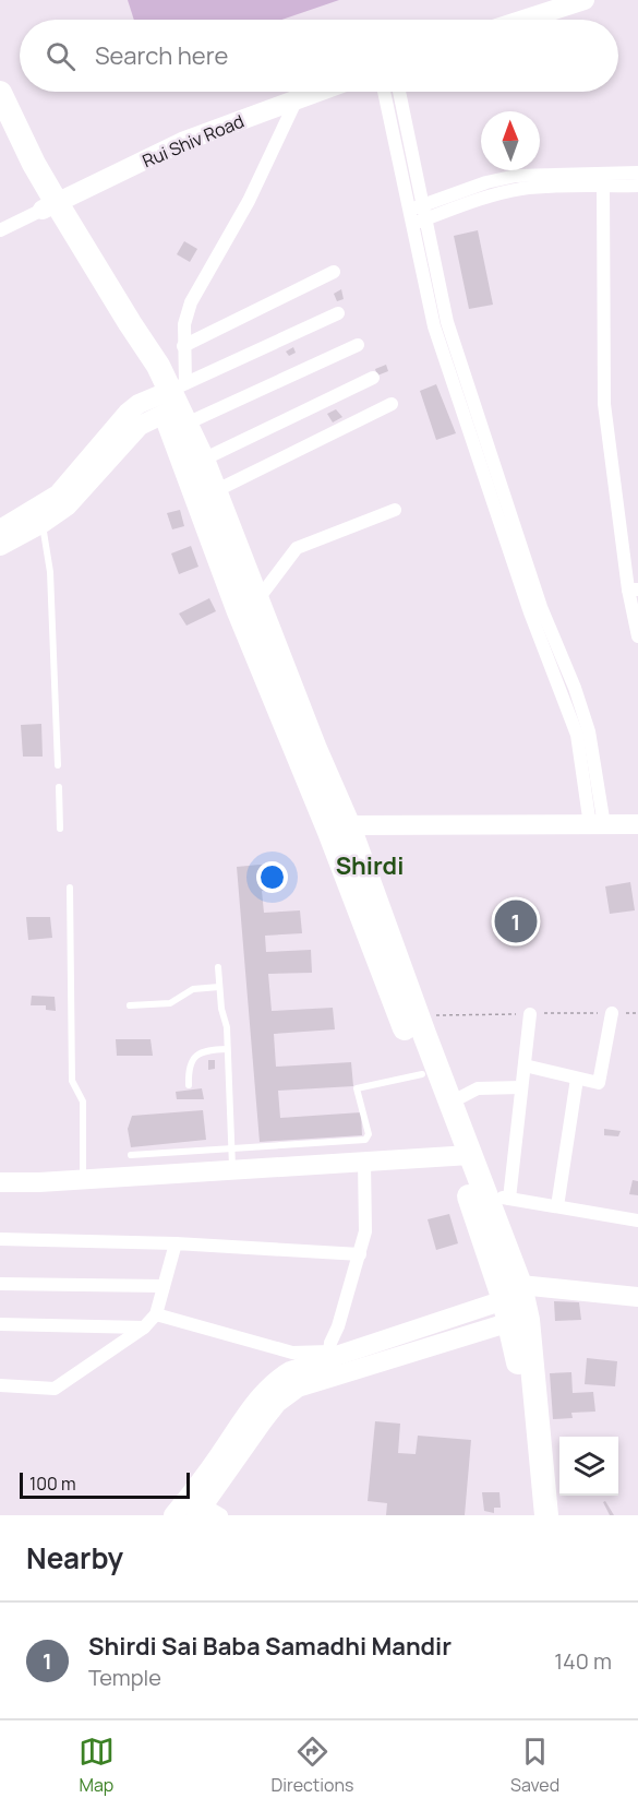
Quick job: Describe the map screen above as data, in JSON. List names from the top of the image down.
{
  "streets": {
    "street": ["Rui Shiv Road"]
  },
  "districts": ["Shirdi"],
  "scale_bar": "100 m",
  "north": "top",
  "page": {
    "search": "Search here",
    "pins": "1",
    "scale": "100 m",
    "heading": "Nearby",
    "list": [
      {
        "mark": "1",
        "name": "Shirdi Sai Baba Samadhi Mandir",
        "note": "Temple",
        "value": "140 m"
      }
    ],
    "nav": ["Map", "Directions", "Saved"]
  }
}
